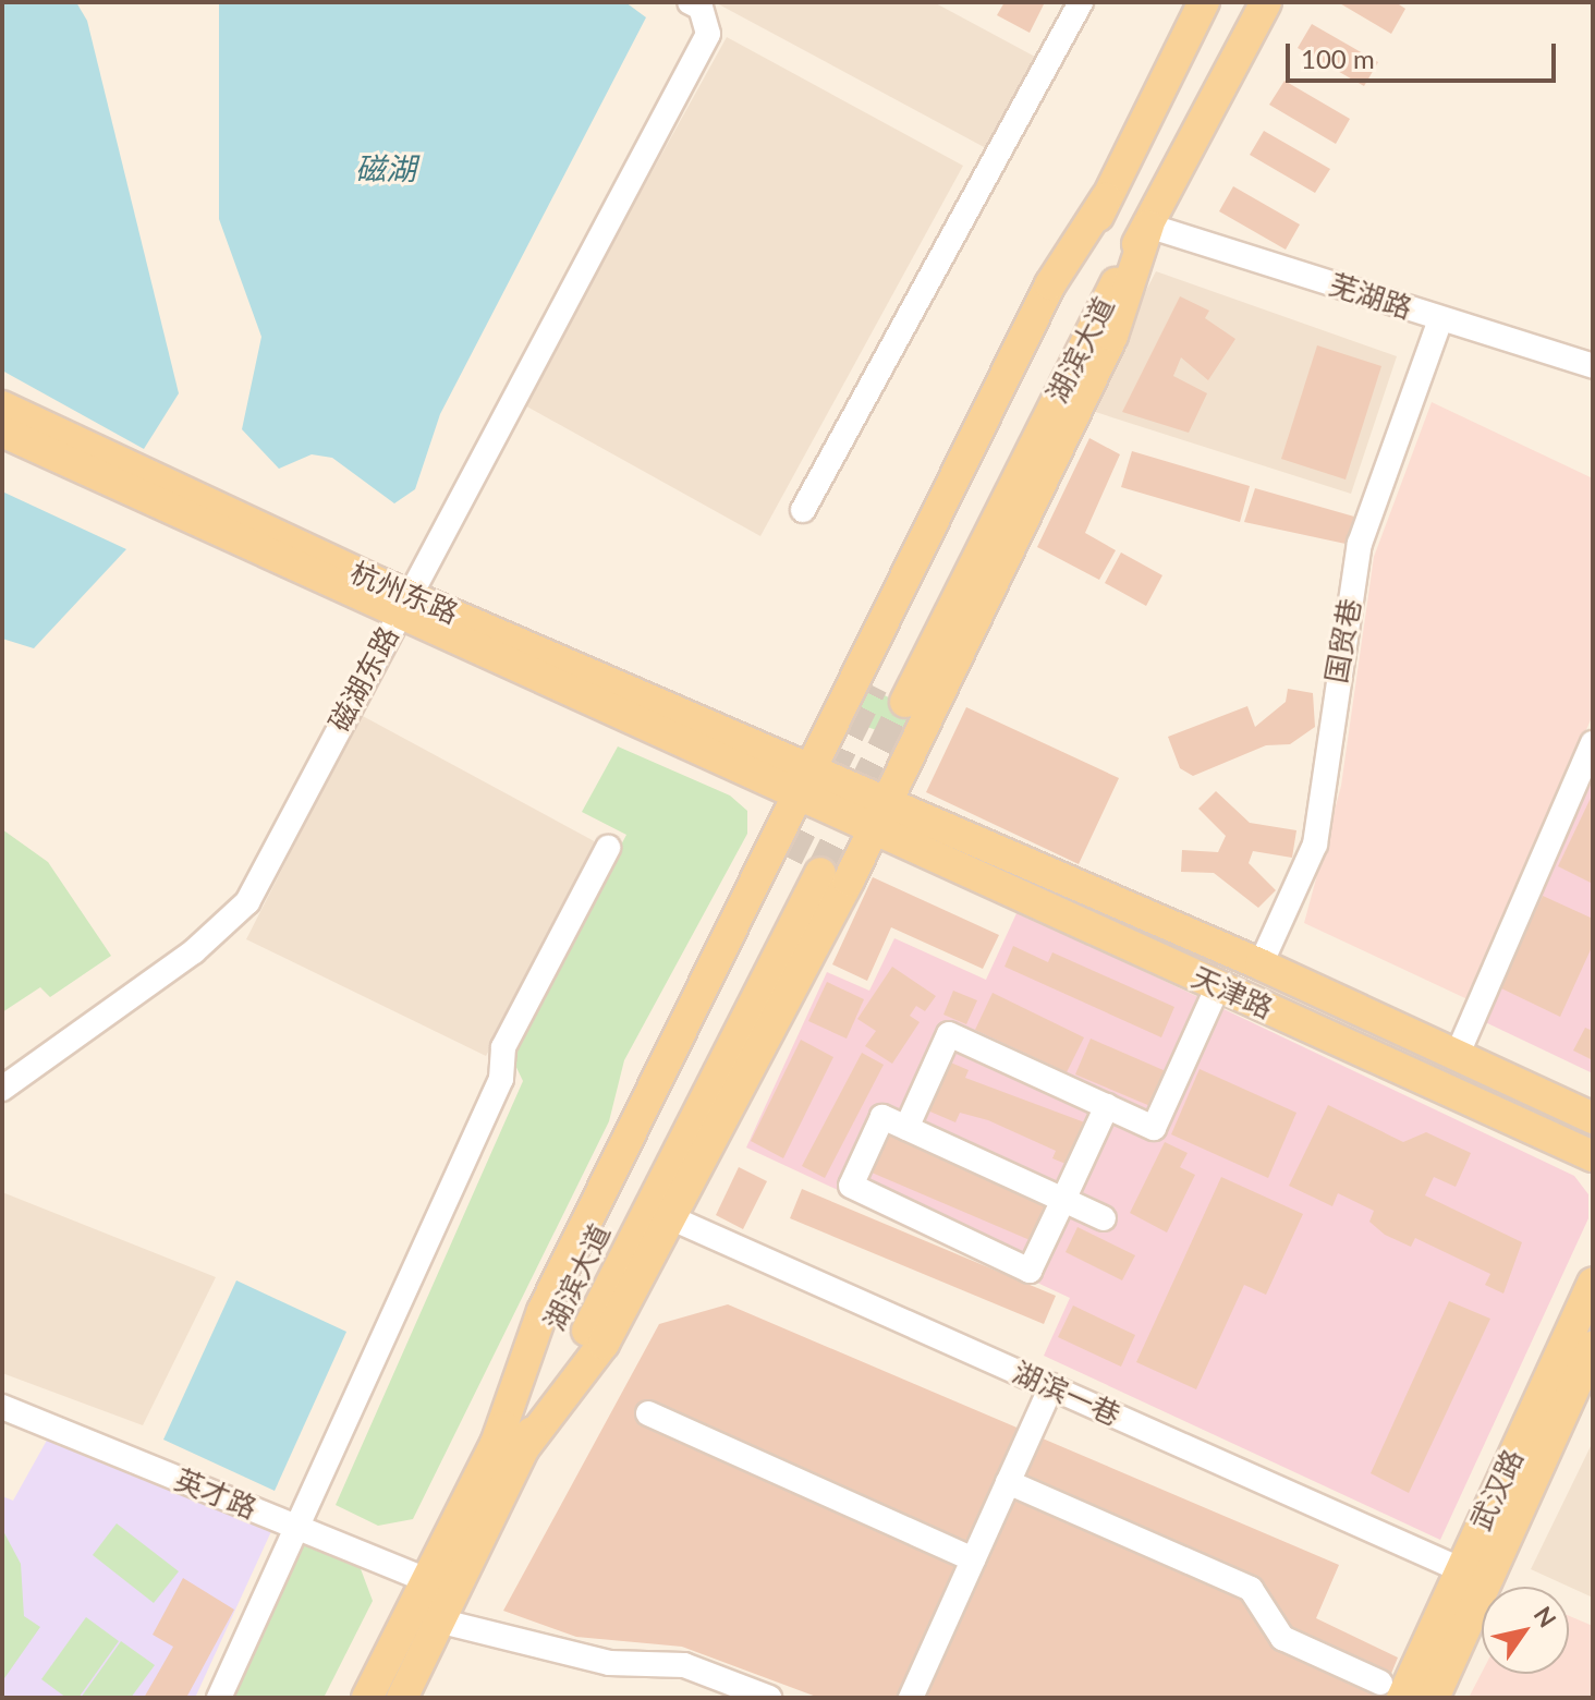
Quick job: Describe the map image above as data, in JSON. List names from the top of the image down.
{
  "streets": {
    "main road": [
      "湖滨大道",
      "杭州东路",
      "天津路",
      "武汉路"
    ],
    "street": [
      "芜湖路",
      "国贸巷",
      "磁湖东路",
      "湖滨一巷",
      "英才路"
    ]
  },
  "crossings": [
    ["芜湖路", "湖滨大道"],
    ["芜湖路", "国贸巷"],
    ["湖滨大道", "英才路"],
    ["杭州东路", "磁湖东路"],
    ["杭州东路", "天津路"],
    ["国贸巷", "天津路"],
    ["湖滨一巷", "武汉路"]
  ],
  "water": ["磁湖"],
  "scale_bar": "100 m",
  "north": "top right"
}
